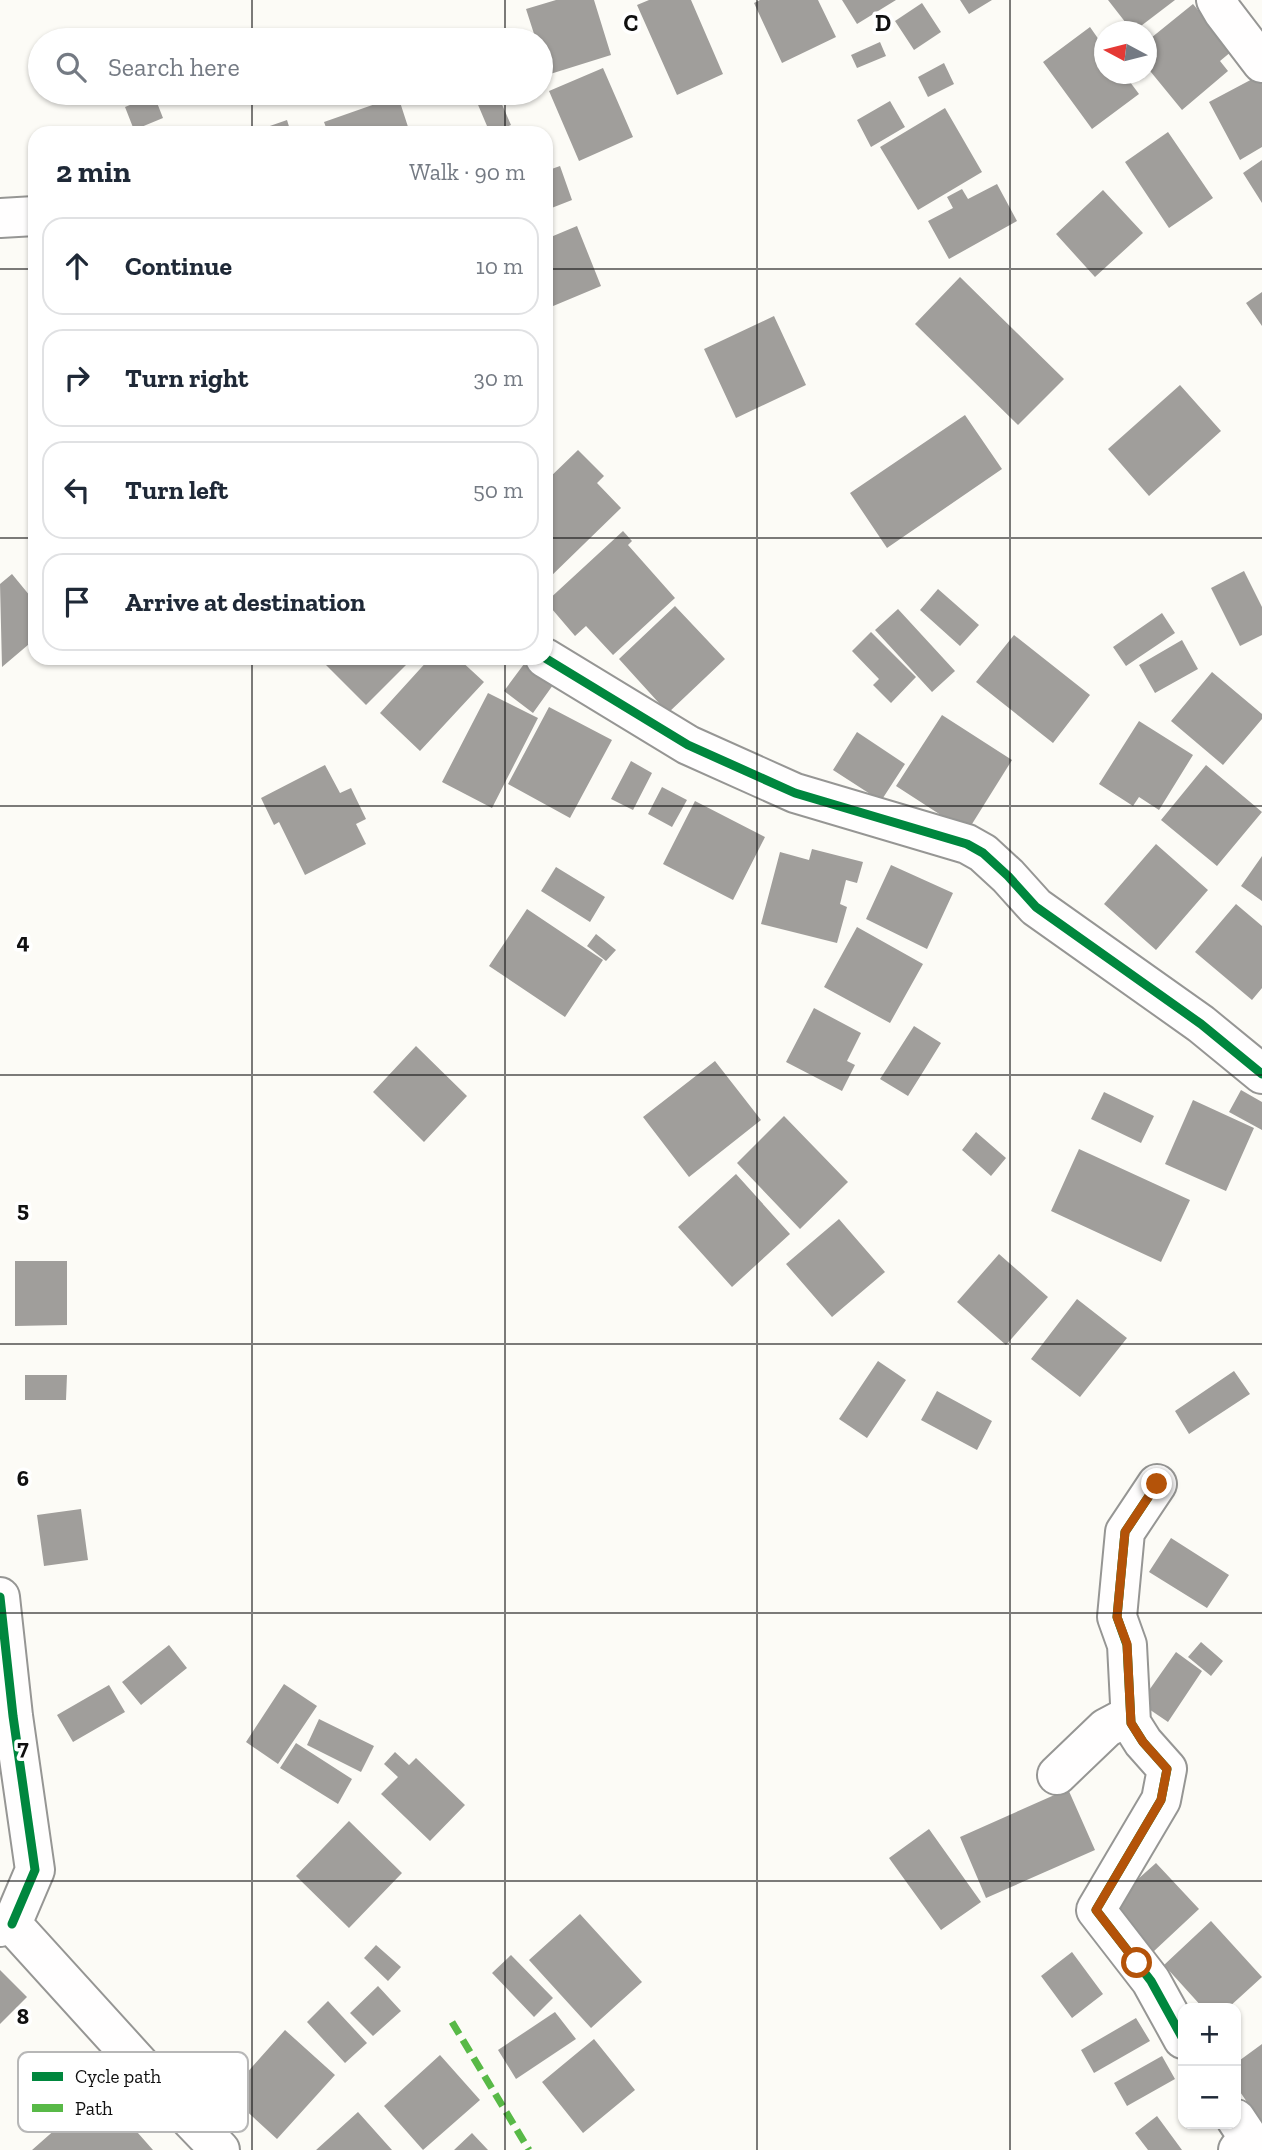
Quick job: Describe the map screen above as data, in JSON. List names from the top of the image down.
{
  "legend": ["Cycle path", "Path"],
  "north": "left",
  "page": {
    "search": "Search here",
    "heading": ["2 min", "Walk · 90 m"],
    "list": [
      ["Continue", "10 m"],
      ["Turn right", "30 m"],
      ["Turn left", "50 m"],
      "Arrive at destination"
    ],
    "map_buttons": ["+", "−"]
  },
  "grid": {
    "columns": ["C", "D"],
    "rows": [
      "4",
      "5",
      "6",
      "7",
      "8"
    ]
  }
}
